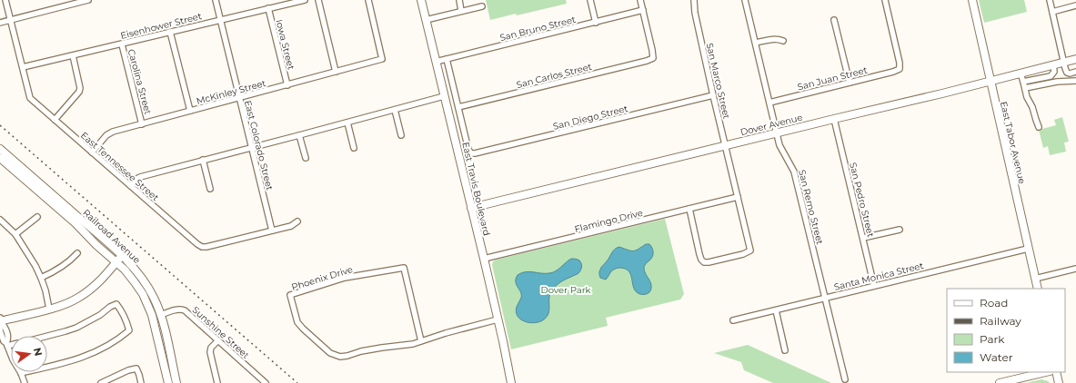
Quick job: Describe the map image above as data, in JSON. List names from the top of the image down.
{
  "streets": {
    "main road": [
      "Dover Avenue",
      "East Tabor Avenue",
      "East Travis Boulevard",
      "Railroad Avenue"
    ],
    "street": [
      "Eisenhower Street",
      "San Bruno Street",
      "Iowa Street",
      "San Carlos Street",
      "San Juan Street",
      "San Marco Street",
      "Carolina Street",
      "McKinley Street",
      "San Diego Street",
      "East Colorado Street",
      "East Tennessee Street",
      "San Pedro Street",
      "San Remo Street",
      "Flamingo Drive",
      "Santa Monica Street",
      "Phoenix Drive",
      "Sunshine Street"
    ]
  },
  "crossings": [
    ["Eisenhower Street", "Iowa Street"],
    ["Eisenhower Street", "Carolina Street"],
    ["Eisenhower Street", "East Colorado Street"],
    ["Eisenhower Street", "East Tennessee Street"],
    ["San Bruno Street", "San Carlos Street"],
    ["San Bruno Street", "East Travis Boulevard"],
    ["Iowa Street", "McKinley Street"],
    ["San Carlos Street", "East Travis Boulevard"],
    ["San Juan Street", "San Remo Street"],
    ["San Marco Street", "San Diego Street"],
    ["San Marco Street", "Dover Avenue"],
    ["San Marco Street", "Flamingo Drive"],
    ["Carolina Street", "McKinley Street"],
    ["McKinley Street", "East Colorado Street"],
    ["McKinley Street", "East Tennessee Street"],
    ["San Diego Street", "East Travis Boulevard"],
    ["Dover Avenue", "East Tabor Avenue"],
    ["Dover Avenue", "East Travis Boulevard"],
    ["Dover Avenue", "San Pedro Street"],
    ["Dover Avenue", "San Remo Street"],
    ["East Tabor Avenue", "Santa Monica Street"],
    ["East Colorado Street", "East Tennessee Street"],
    ["East Travis Boulevard", "Flamingo Drive"],
    ["East Travis Boulevard", "Phoenix Drive"],
    ["San Pedro Street", "Santa Monica Street"],
    ["San Remo Street", "Santa Monica Street"],
    ["Railroad Avenue", "Sunshine Street"]
  ],
  "parks": ["Dover Park"],
  "legend": [
    "Road",
    "Railway",
    "Park",
    "Water"
  ],
  "north": "right"
}
